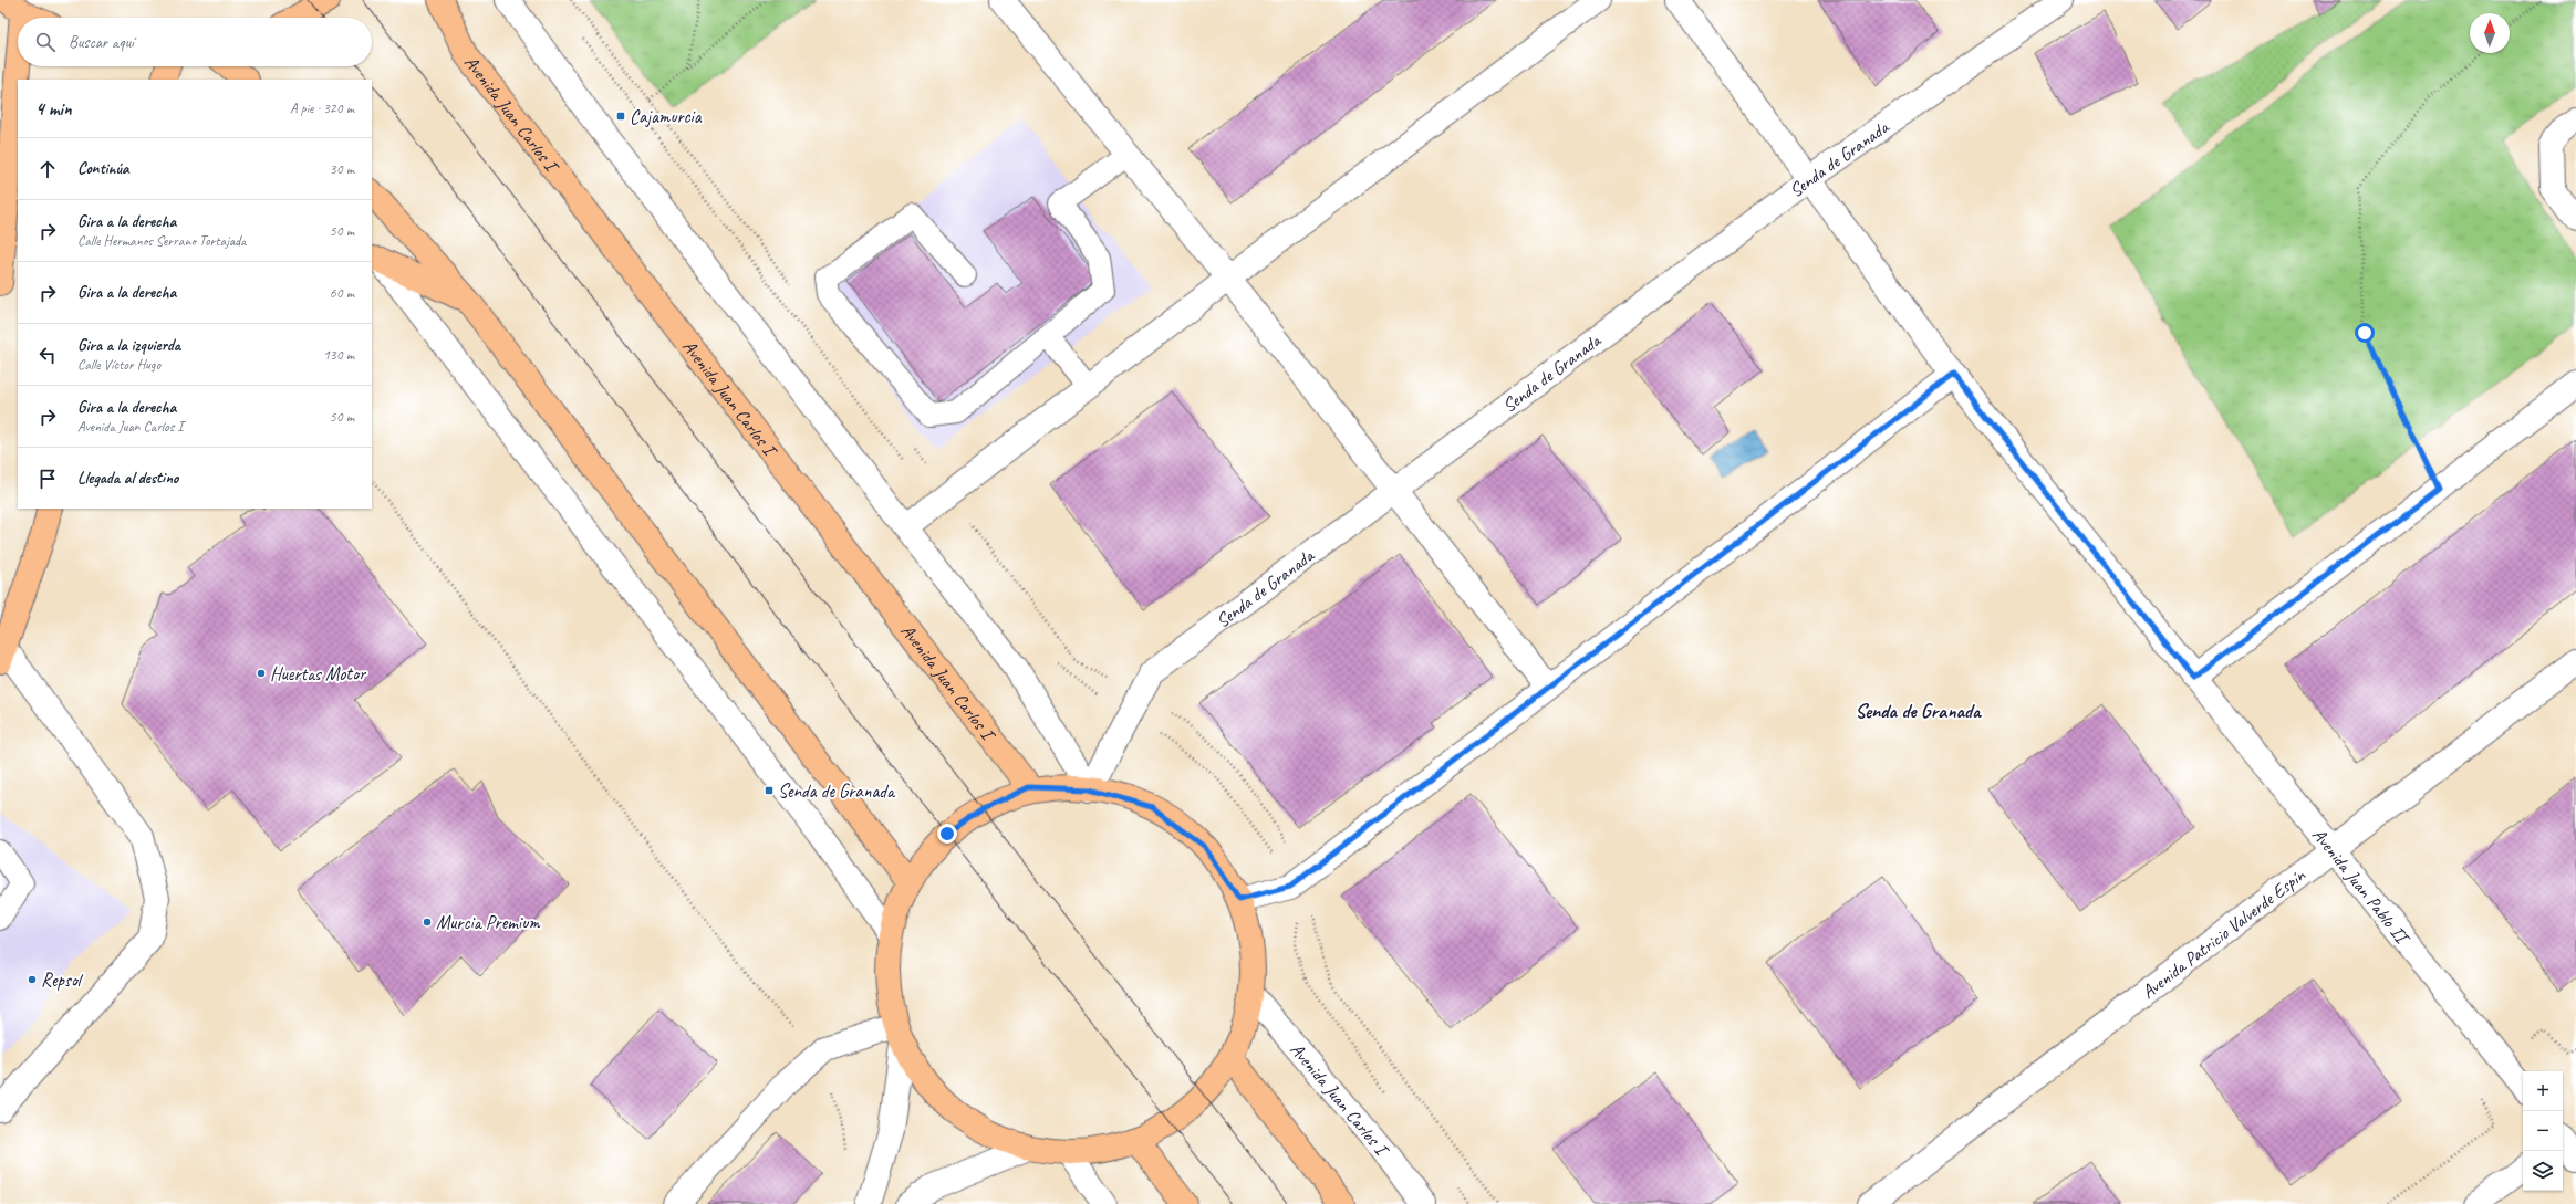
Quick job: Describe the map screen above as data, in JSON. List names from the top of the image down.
{
  "streets": {
    "main road": ["Avenida Juan Carlos I"],
    "street": ["Senda de Granada", "Avenida Juan Pablo II", "Avenida Patricio Valverde Espín"]
  },
  "crossings": [
    ["Senda de Granada", "Avenida Juan Pablo II"],
    ["Avenida Juan Pablo II", "Avenida Patricio Valverde Espín"]
  ],
  "districts": ["Senda de Granada"],
  "places": {
    "transit": ["Cajamurcia", "Senda de Granada"],
    "other": ["Huertas Motor", "Murcia Premium", "Repsol"]
  },
  "north": "top",
  "page": {
    "search": "Buscar aquí",
    "heading": ["4 min", "A pie · 320 m"],
    "list": [
      ["Continúa", "30 m"],
      ["Gira a la derecha", "Calle Hermanos Serrano Tortajada", "50 m"],
      ["Gira a la derecha", "60 m"],
      ["Gira a la izquierda", "Calle Víctor Hugo", "130 m"],
      ["Gira a la derecha", "Avenida Juan Carlos I", "50 m"],
      "Llegada al destino"
    ],
    "map_buttons": ["+", "−"]
  }
}
